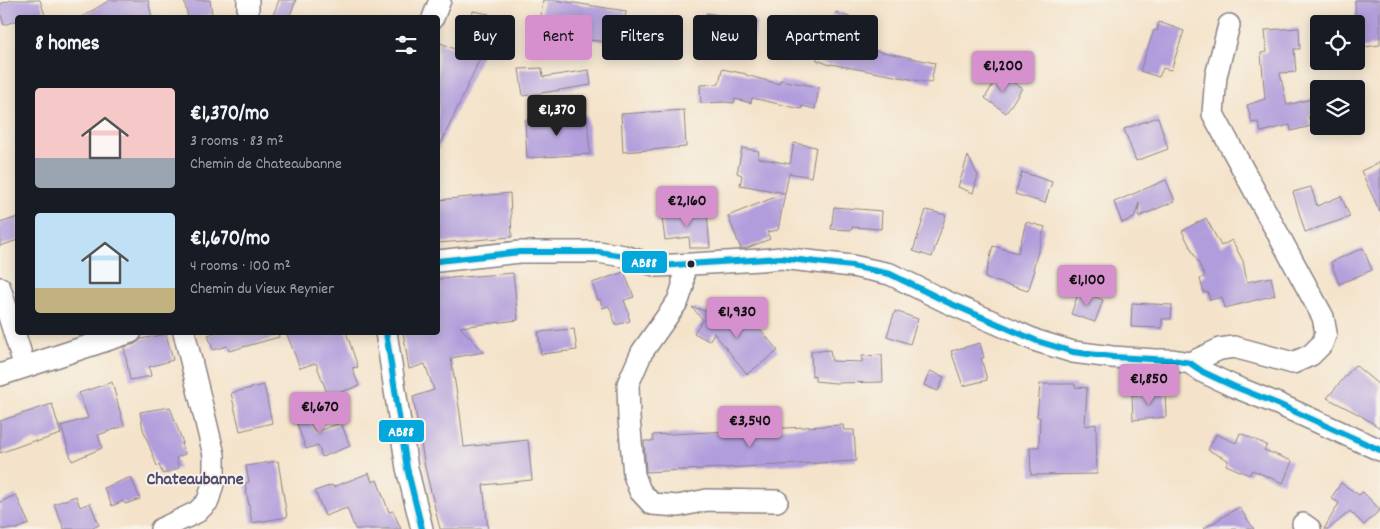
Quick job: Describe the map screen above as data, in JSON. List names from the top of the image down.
{
  "districts": ["Chateaubanne"],
  "lines": ["transit line AB88"],
  "page": {
    "chip": [
      "Buy",
      "Rent",
      "Filters",
      "New",
      "Apartment"
    ],
    "heading": "8 homes",
    "price": [
      "€1,200",
      "€1,370",
      "€2,160",
      "€1,100",
      "€1,930",
      "€1,850",
      "€1,670",
      "€3,540"
    ],
    "list": [
      {
        "name": "€1,370/mo",
        "note": "3 rooms · 83 m² · Chemin de Chateaubanne"
      },
      {
        "name": "€1,670/mo",
        "note": "4 rooms · 100 m² · Chemin du Vieux Reynier"
      }
    ]
  }
}
